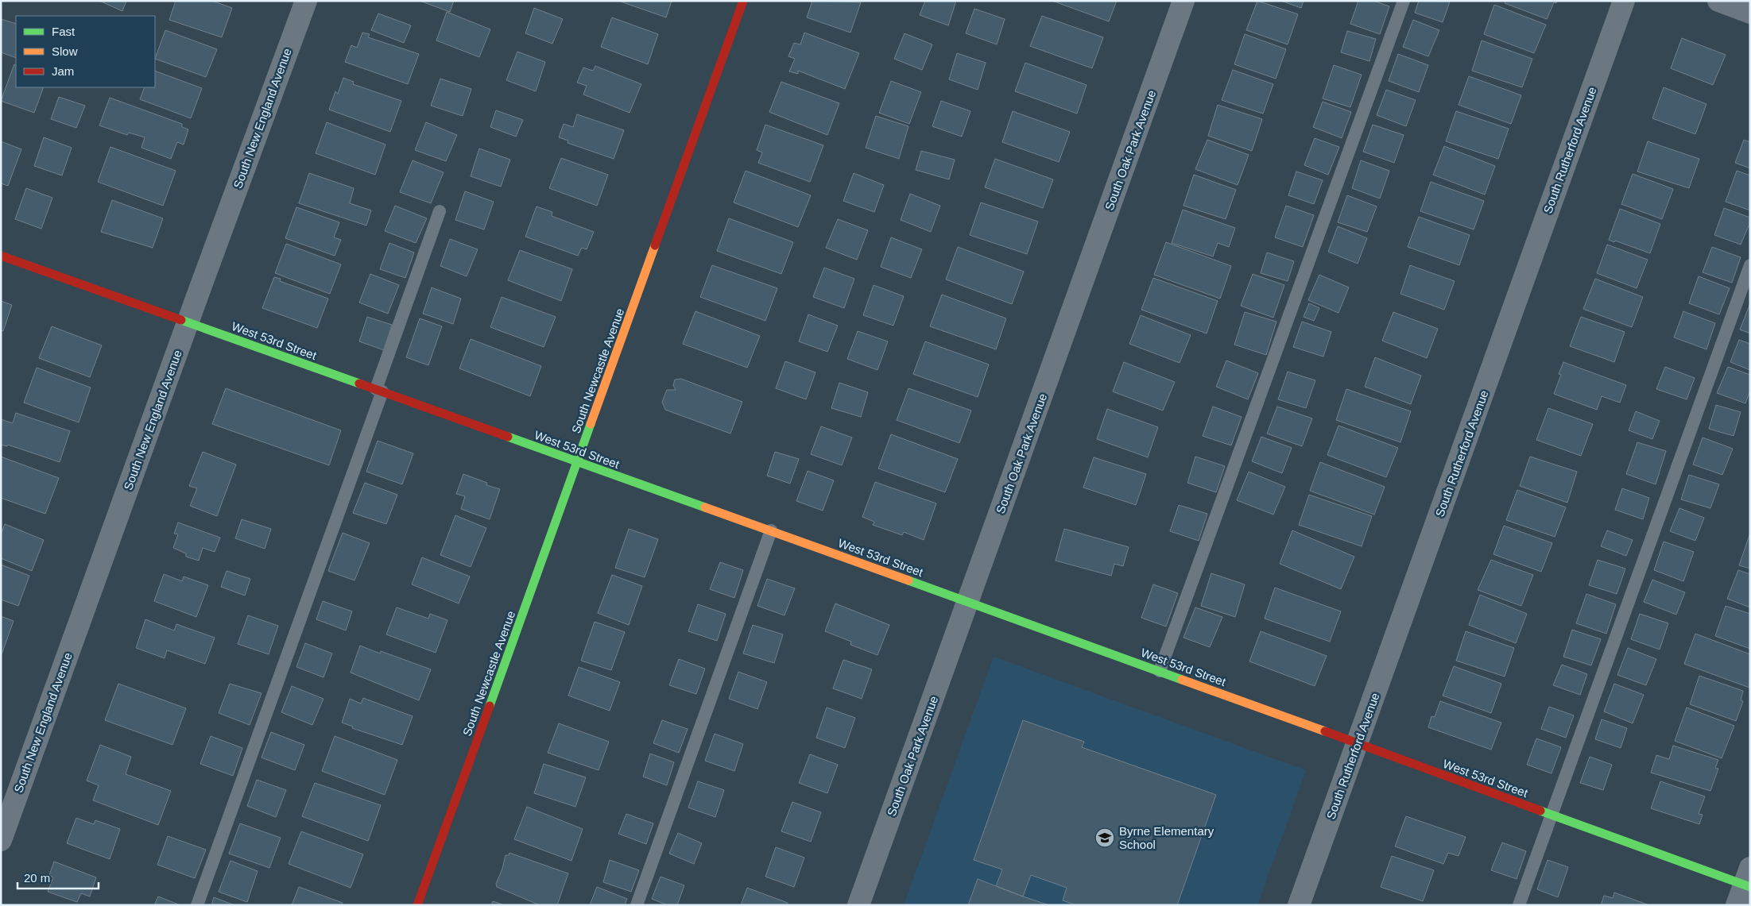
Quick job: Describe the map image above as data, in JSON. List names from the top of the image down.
{
  "streets": {
    "street": [
      "South New England Avenue",
      "South Oak Park Avenue",
      "South Rutherford Avenue",
      "West 53rd Street",
      "South Newcastle Avenue"
    ]
  },
  "crossings": [
    ["South New England Avenue", "West 53rd Street"],
    ["South Oak Park Avenue", "West 53rd Street"],
    ["South Rutherford Avenue", "West 53rd Street"],
    ["West 53rd Street", "South Newcastle Avenue"]
  ],
  "places": {
    "school or university": ["Byrne Elementary School"]
  },
  "legend": ["Fast", "Slow", "Jam"],
  "scale_bar": "20 m"
}
